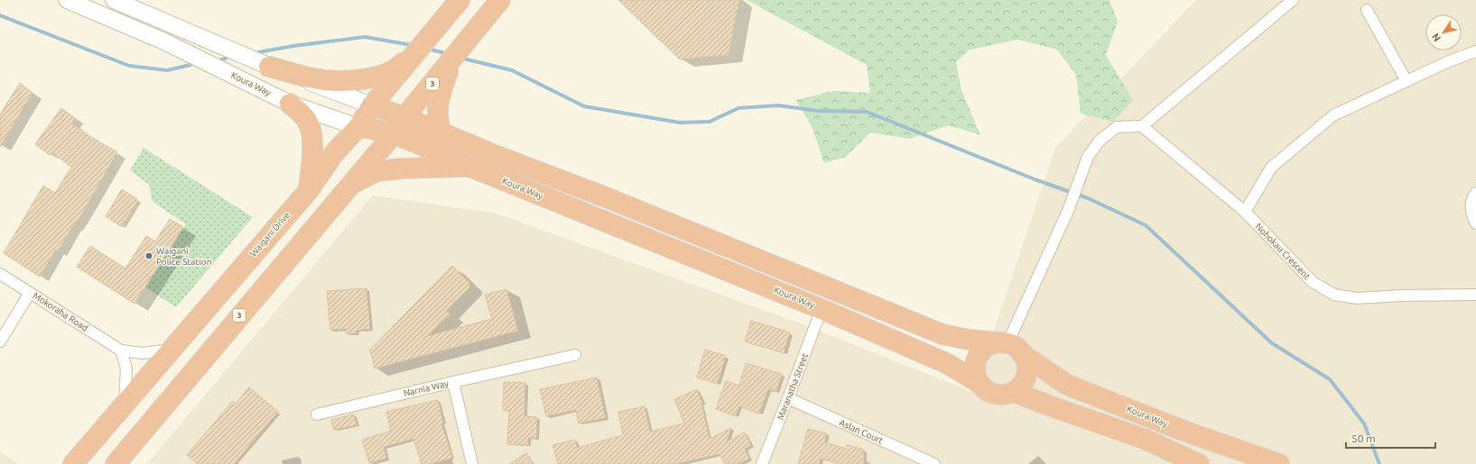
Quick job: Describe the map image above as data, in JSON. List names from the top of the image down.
{
  "streets": {
    "highway": ["Koura Way", "3", "Waigani Drive"],
    "street": [
      "Nohokau Crescent",
      "Mokoraha Road",
      "Maranatha Street",
      "Narnia Way",
      "Aslan Court"
    ]
  },
  "crossings": [
    ["Koura Way", "3"],
    ["Koura Way", "Waigani Drive"],
    ["Koura Way", "Maranatha Street"],
    ["Waigani Drive", "Mokoraha Road"],
    ["Maranatha Street", "Aslan Court"]
  ],
  "places": ["Waigani Police Station"],
  "scale_bar": "50 m",
  "north": "bottom left"
}
